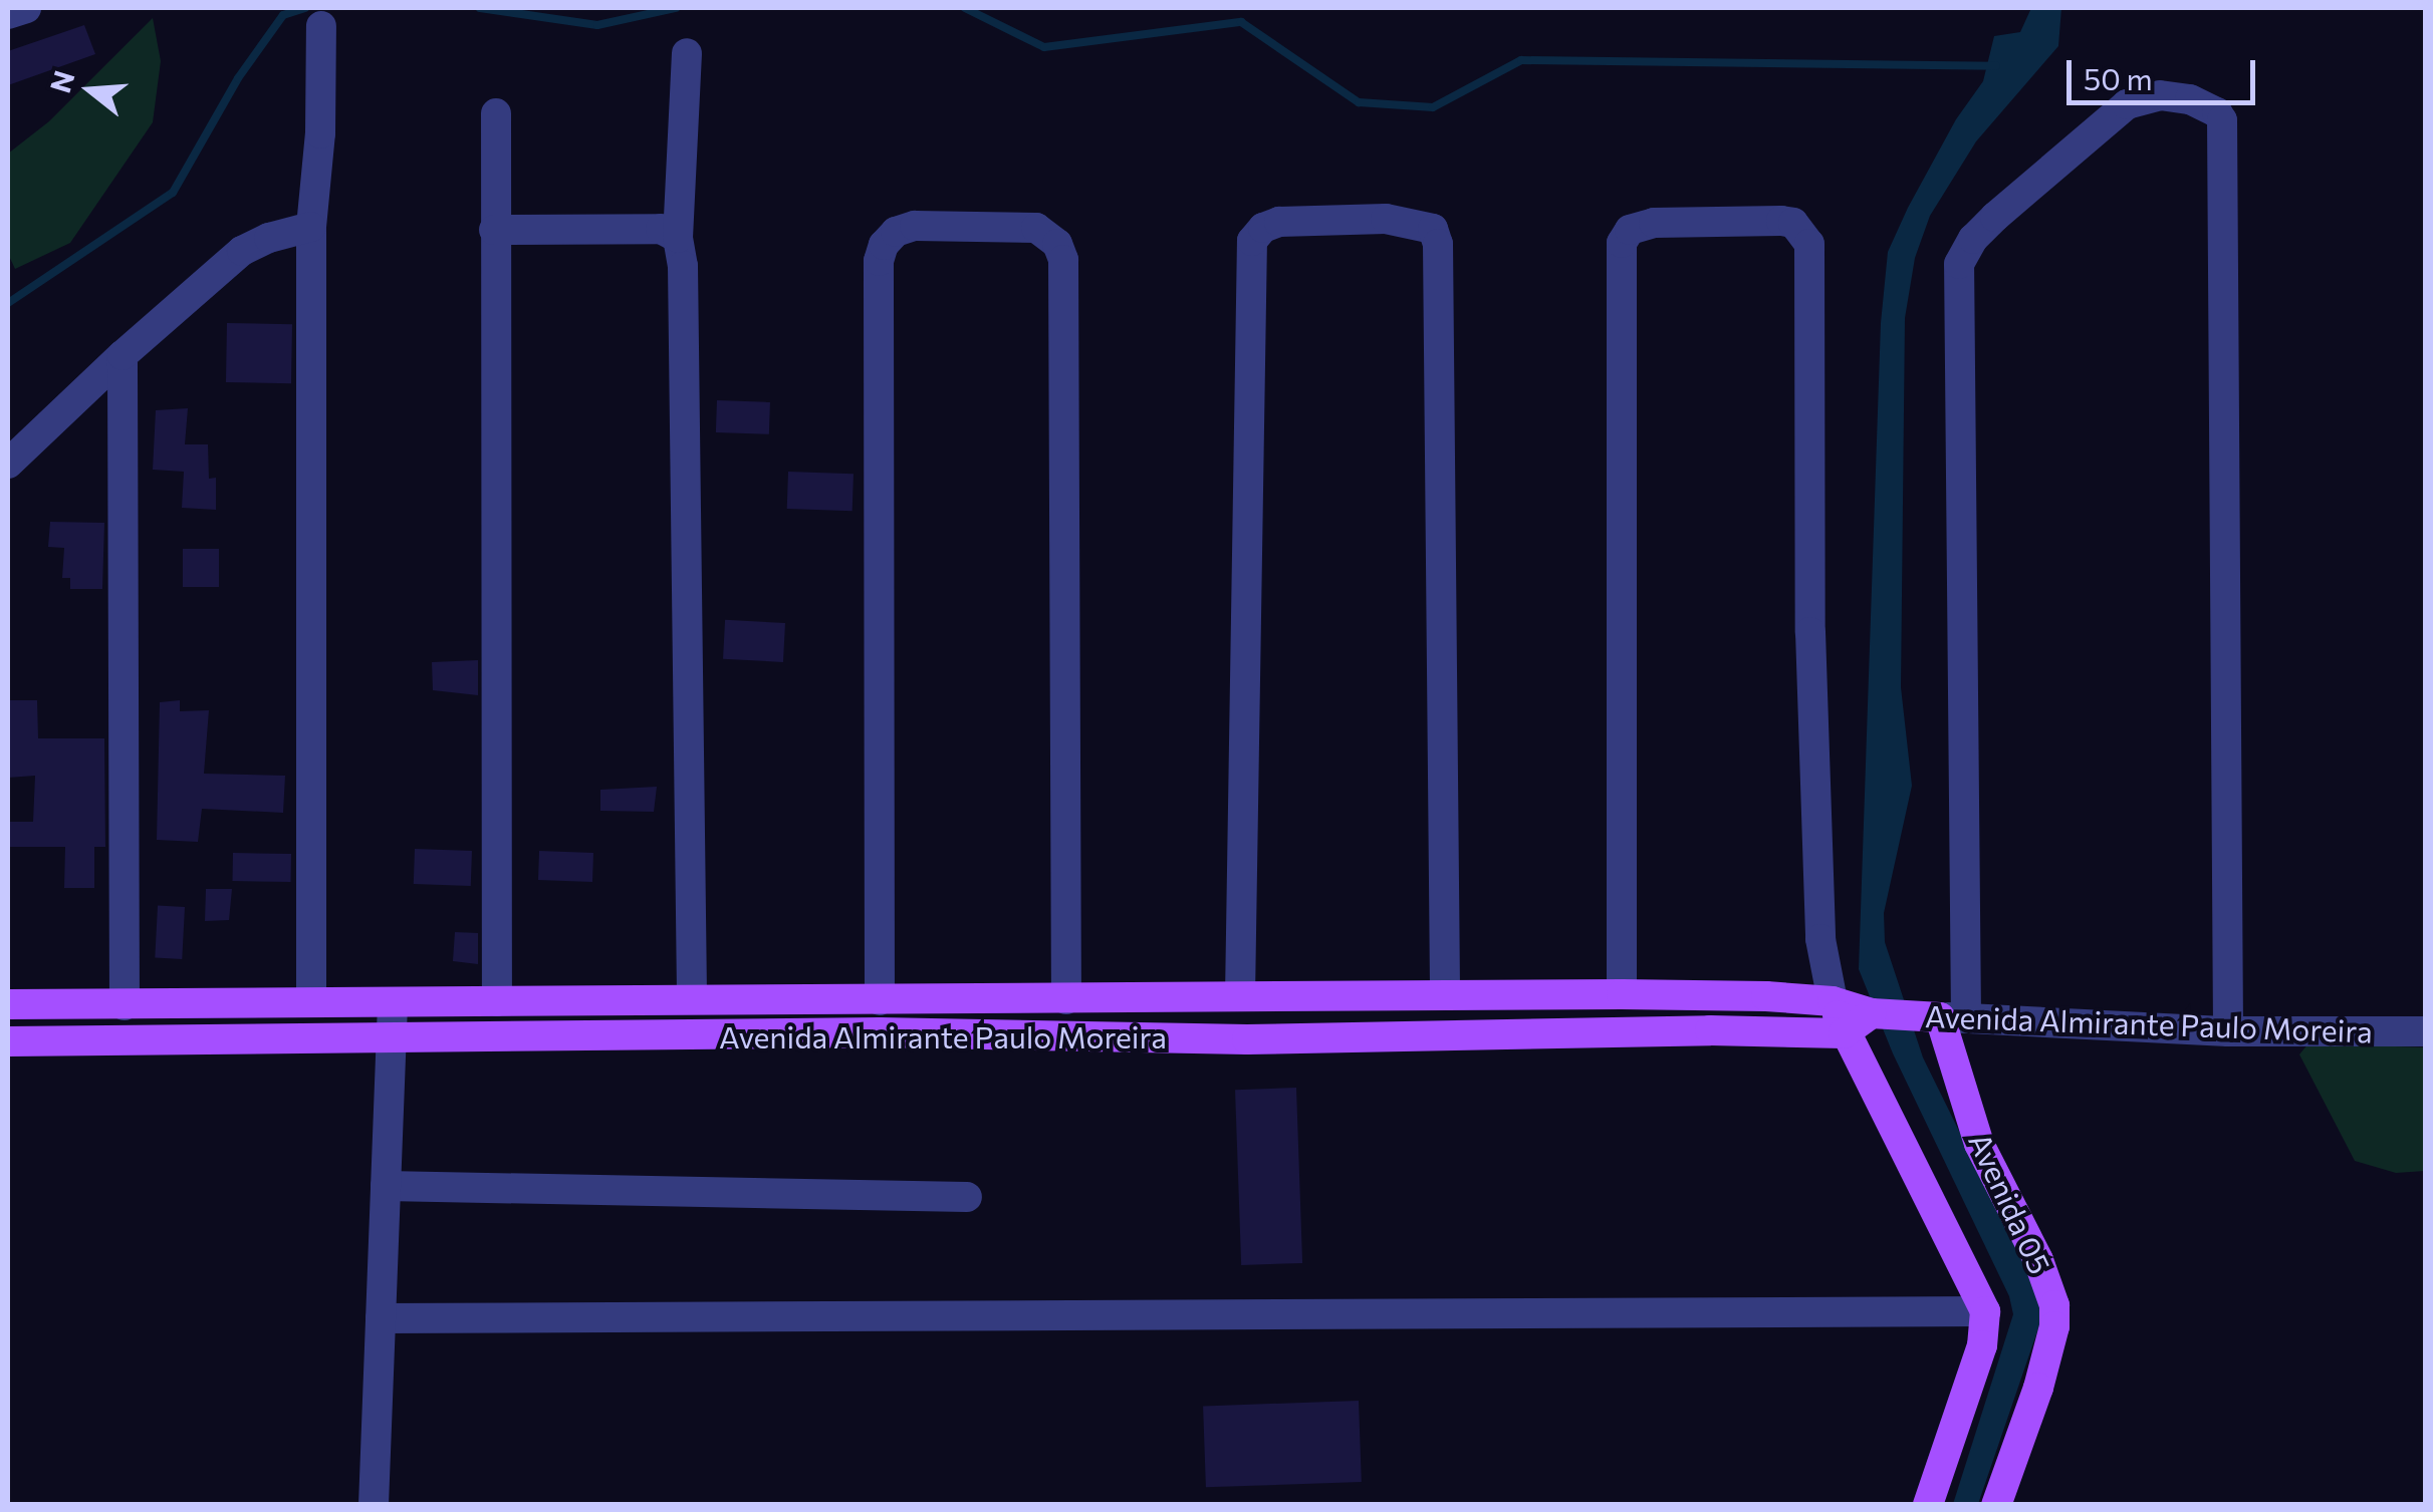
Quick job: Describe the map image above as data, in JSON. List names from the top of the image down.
{
  "streets": {
    "main road": ["Avenida Almirante Paulo Moreira", "Avenida 05"]
  },
  "crossings": [
    ["Avenida Almirante Paulo Moreira", "Avenida 05"]
  ],
  "scale_bar": "50 m",
  "north": "left"
}
